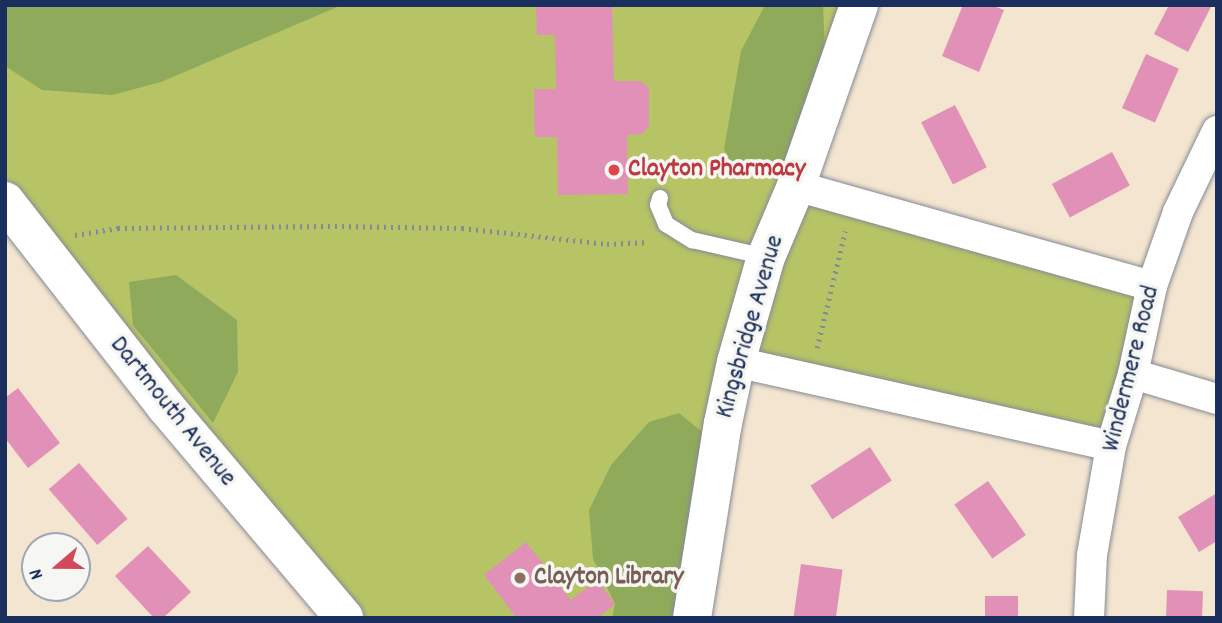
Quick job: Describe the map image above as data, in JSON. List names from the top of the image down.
{
  "streets": {
    "street": ["Kingsbridge Avenue", "Windermere Road", "Dartmouth Avenue"]
  },
  "places": ["Clayton Pharmacy", "Clayton Library"],
  "north": "left"
}
